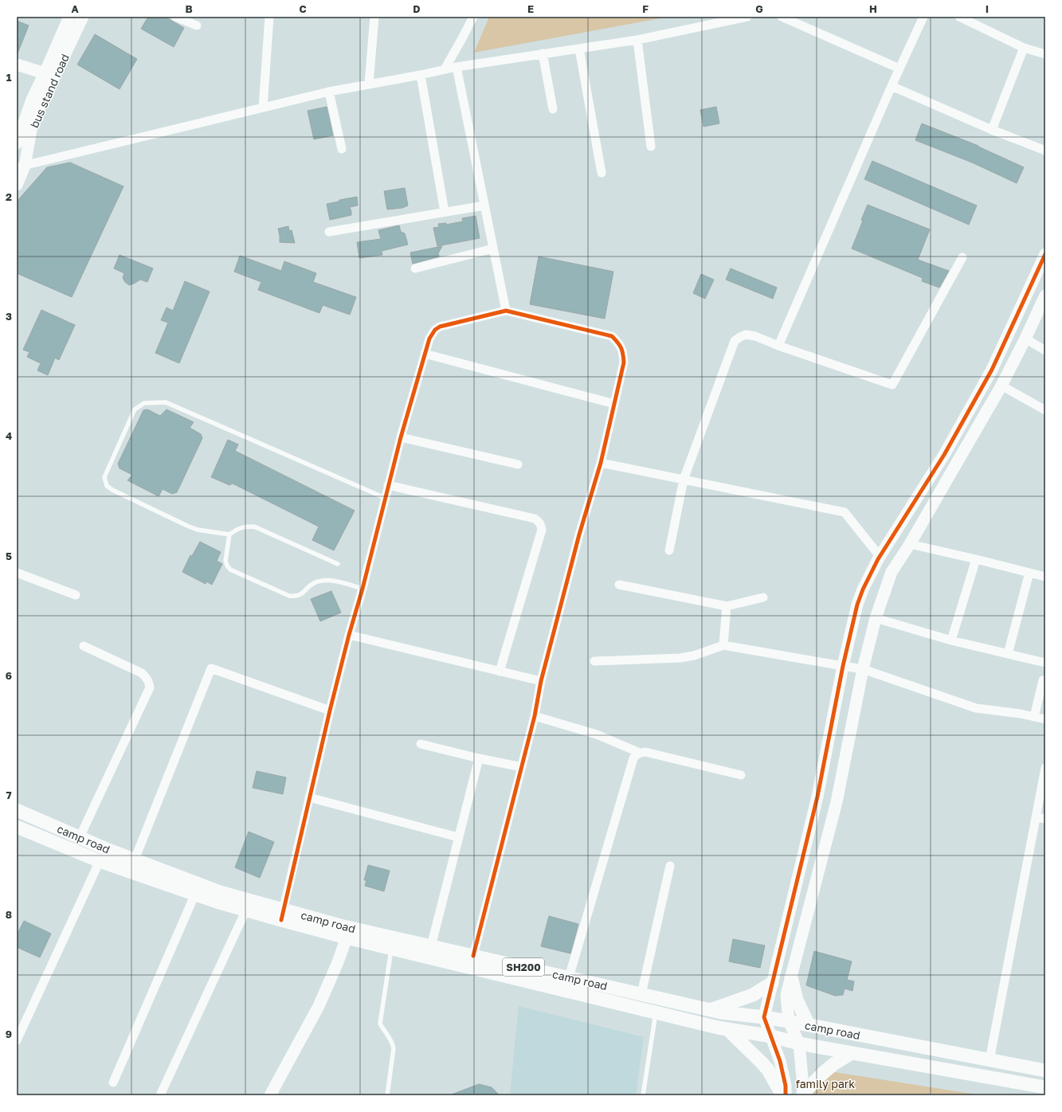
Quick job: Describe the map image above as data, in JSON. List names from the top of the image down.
{
  "streets": {
    "main road": ["camp road", "SH200"],
    "street": ["bus stand road"]
  },
  "parks": ["family park"],
  "grid": {
    "columns": [
      "A",
      "B",
      "C",
      "D",
      "E",
      "F",
      "G",
      "H",
      "I"
    ],
    "rows": [
      "1",
      "2",
      "3",
      "4",
      "5",
      "6",
      "7",
      "8",
      "9"
    ]
  }
}
